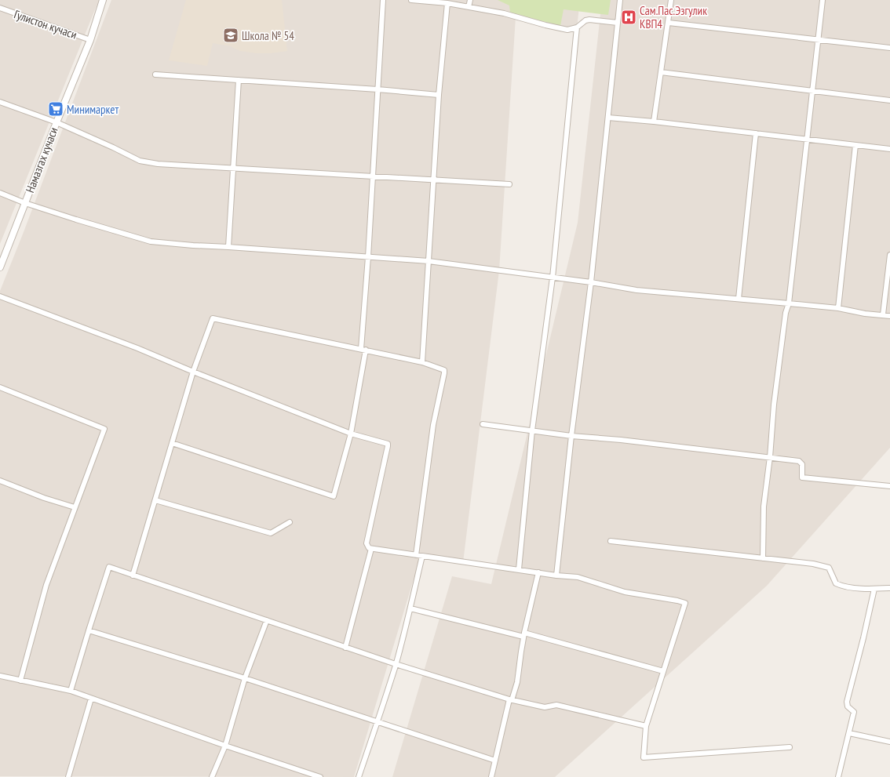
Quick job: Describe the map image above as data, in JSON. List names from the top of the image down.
{
  "streets": {
    "street": ["Гулистон кучаси", "Намазгах кучаси"]
  },
  "crossings": [
    ["Гулистон кучаси", "Намазгах кучаси"]
  ],
  "places": {
    "hospital": ["Сам.Пас.Эзгулик КВП4"],
    "school or university": ["Школа № 54"],
    "supermarket": ["Минимаркет"]
  }
}
